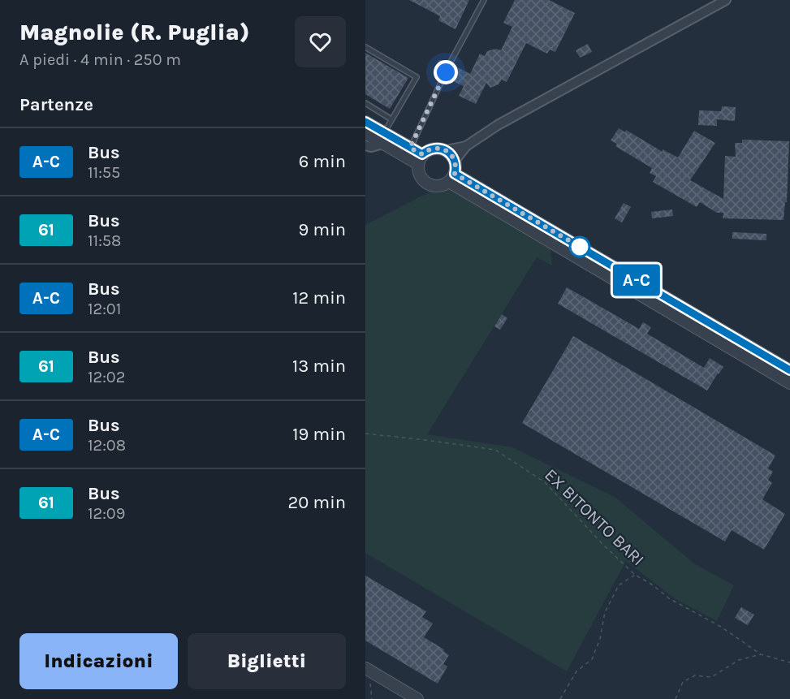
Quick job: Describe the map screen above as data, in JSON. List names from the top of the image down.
{
  "streets": {
    "path": ["EX BITONTO BARI"]
  },
  "lines": ["bus line A-C"],
  "page": {
    "heading": [
      ["Magnolie (R. Puglia)", "A piedi · 4 min · 250 m"],
      "Partenze"
    ],
    "on_map": "A-C",
    "list": [
      {
        "mark": "A-C",
        "name": "Bus",
        "note": "11:55",
        "value": "6 min"
      },
      {
        "mark": "61",
        "name": "Bus",
        "note": "11:58",
        "value": "9 min"
      },
      {
        "mark": "A-C",
        "name": "Bus",
        "note": "12:01",
        "value": "12 min"
      },
      {
        "mark": "61",
        "name": "Bus",
        "note": "12:02",
        "value": "13 min"
      },
      {
        "mark": "A-C",
        "name": "Bus",
        "note": "12:08",
        "value": "19 min"
      },
      {
        "mark": "61",
        "name": "Bus",
        "note": "12:09",
        "value": "20 min"
      }
    ],
    "buttons": ["Indicazioni", "Biglietti"]
  }
}
